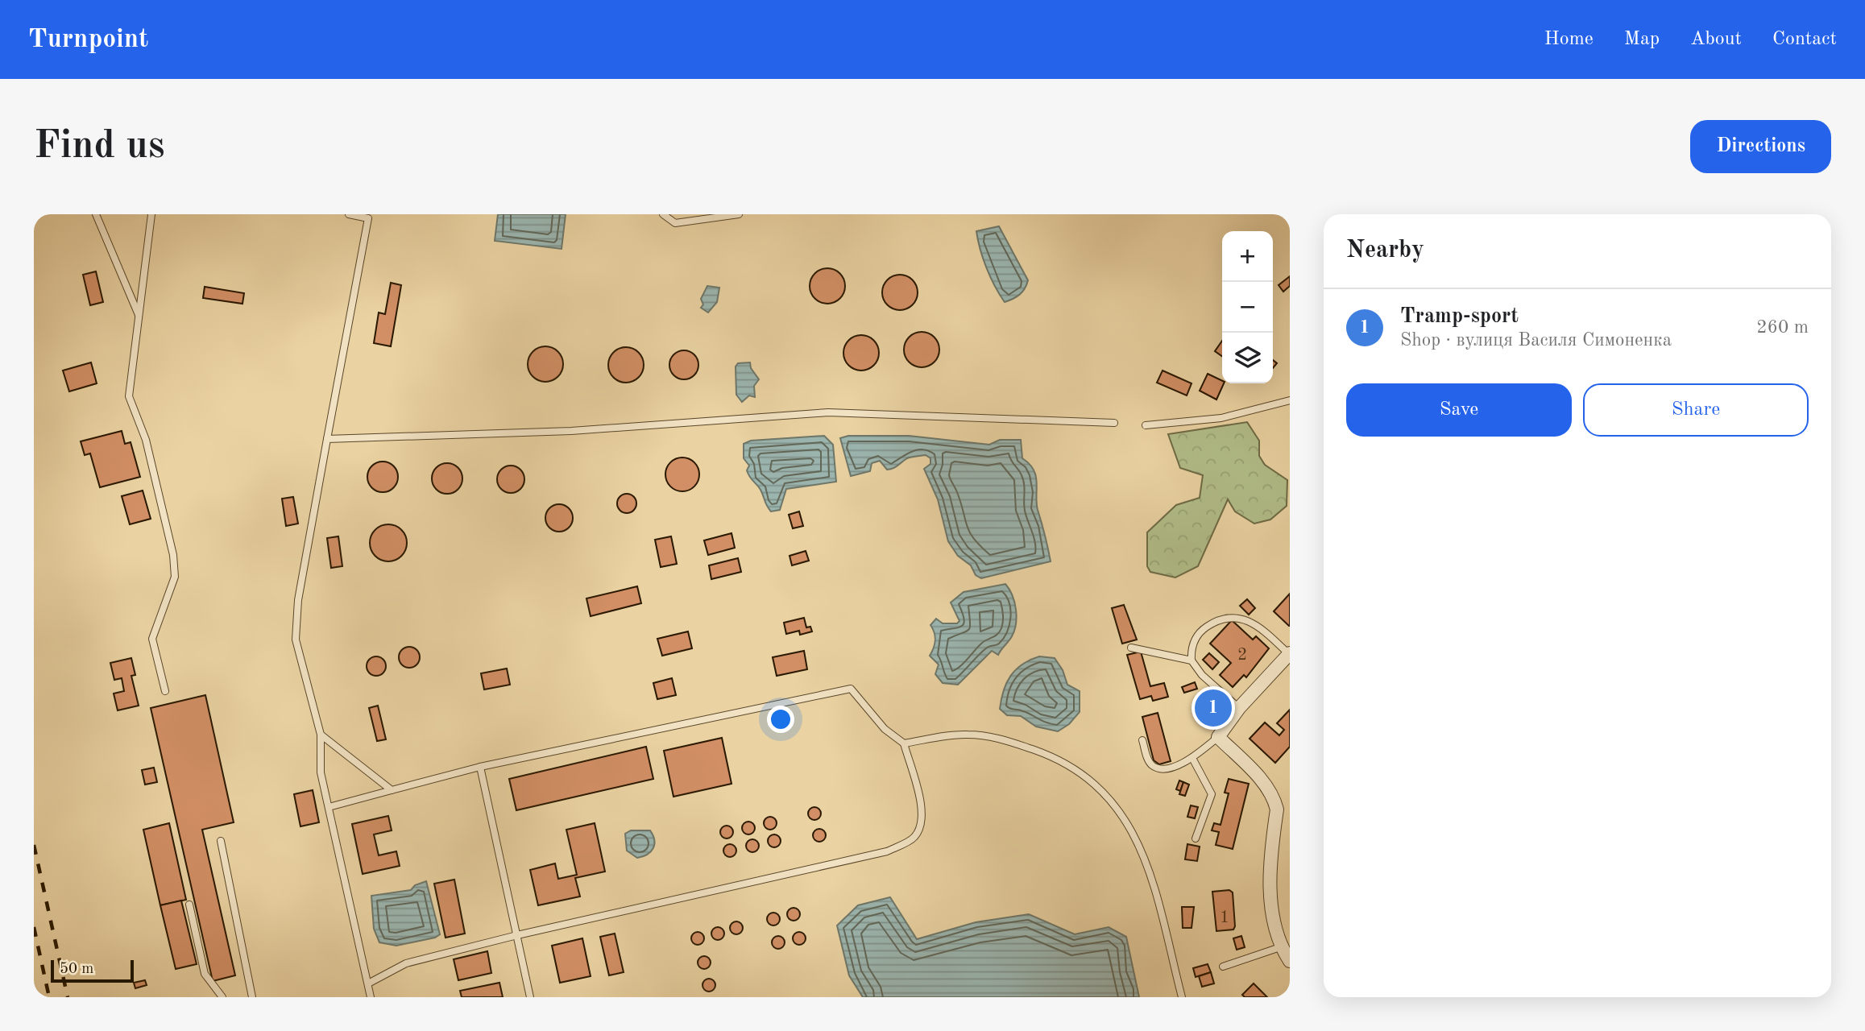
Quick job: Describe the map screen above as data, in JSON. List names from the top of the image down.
{
  "house_numbers": ["2", "1"],
  "scale_bar": "50 m",
  "page": {
    "header": "Turnpoint",
    "nav": [
      "Home",
      "Map",
      "About",
      "Contact"
    ],
    "buttons": [
      "Directions",
      ["Save", "Share"]
    ],
    "title": "Find us",
    "heading": "Nearby",
    "map_buttons": ["+", "−"],
    "list": [
      {
        "mark": "1",
        "name": "Tramp-sport",
        "note": "Shop · вулиця Василя Симоненка",
        "value": "260 m"
      }
    ],
    "pins": "1",
    "scale": "50 m"
  }
}
